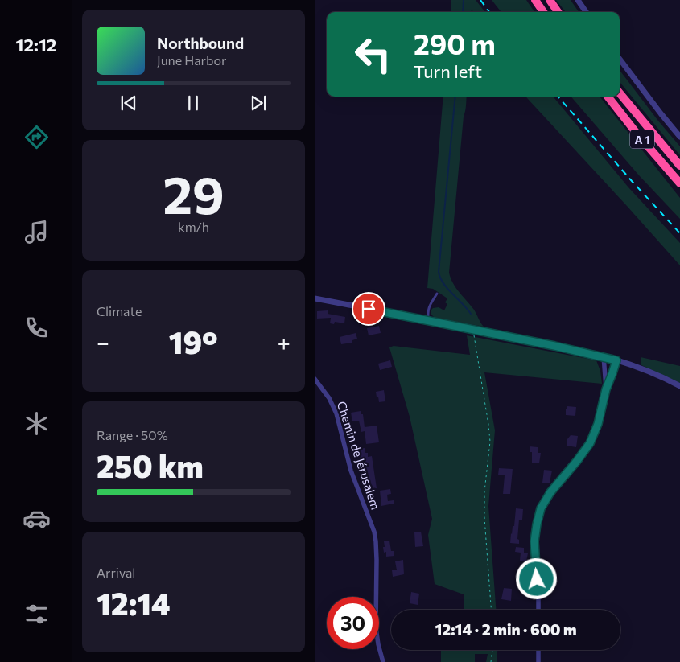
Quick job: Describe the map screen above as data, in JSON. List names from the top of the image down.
{
  "streets": {
    "highway": ["A 1"],
    "street": ["Chemin de Jérusalem"]
  },
  "page": {
    "tabs": "12:12",
    "turn": ["290 m", "Turn left"],
    "song": ["Northbound", "June Harbor"],
    "tile": [
      ["29", "km/h"],
      "Climate",
      ["Range · 50%", "250 km"],
      ["Arrival", "12:14"]
    ],
    "heat": ["−", "19°", "+"],
    "limit": "30",
    "trip": "12:14 · 2 min · 600 m"
  }
}
